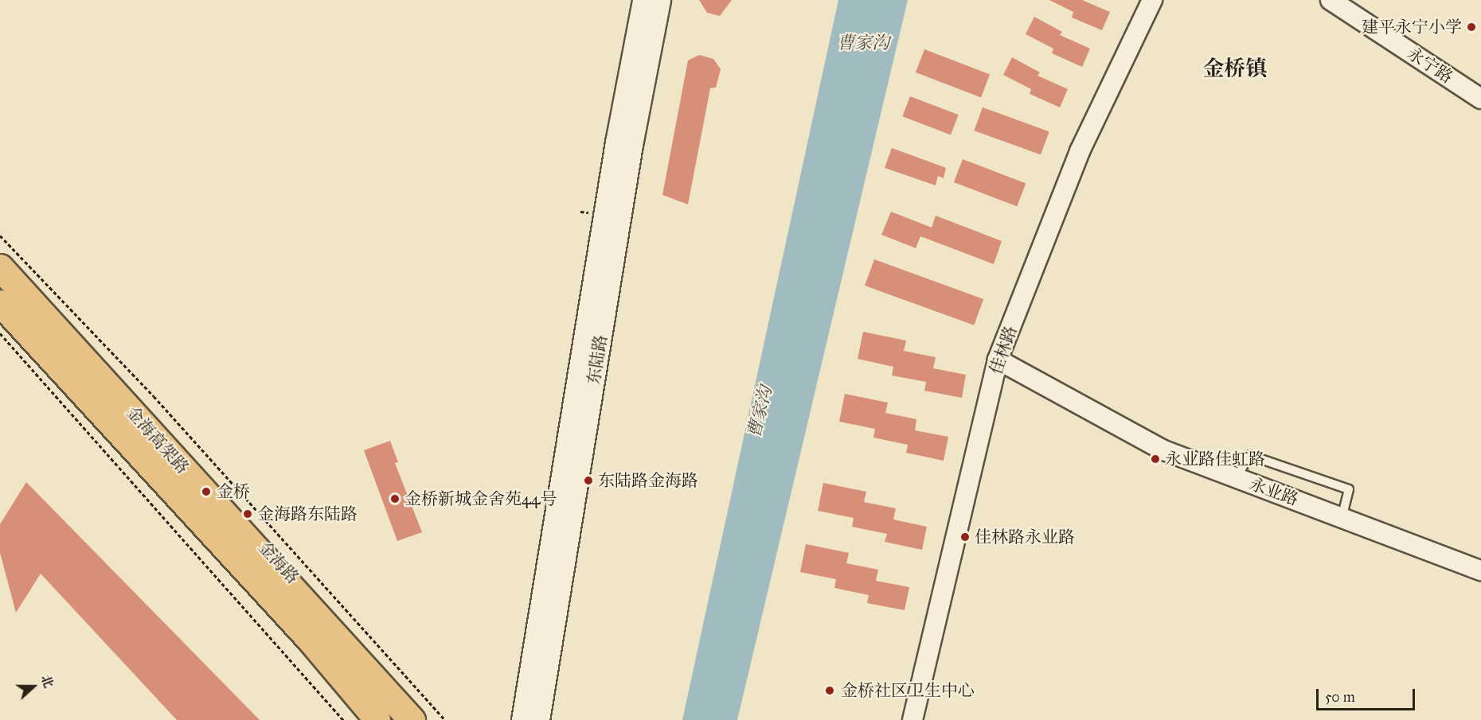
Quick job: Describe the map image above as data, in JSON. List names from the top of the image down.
{
  "streets": {
    "highway": ["金海高架路"],
    "main road": ["东陆路", "金海路"],
    "street": ["永宁路", "佳林路", "永业路"]
  },
  "crossings": [
    ["佳林路", "永业路"]
  ],
  "districts": ["金桥镇"],
  "water": ["曹家沟"],
  "places": [
    "建平永宁小学",
    "永业路佳虹路",
    "东陆路金海路",
    "金桥",
    "金桥新城金舍苑44号",
    "金海路东陆路",
    "佳林路永业路",
    "金桥社区卫生中心"
  ],
  "scale_bar": "50 m",
  "north": "right"
}
